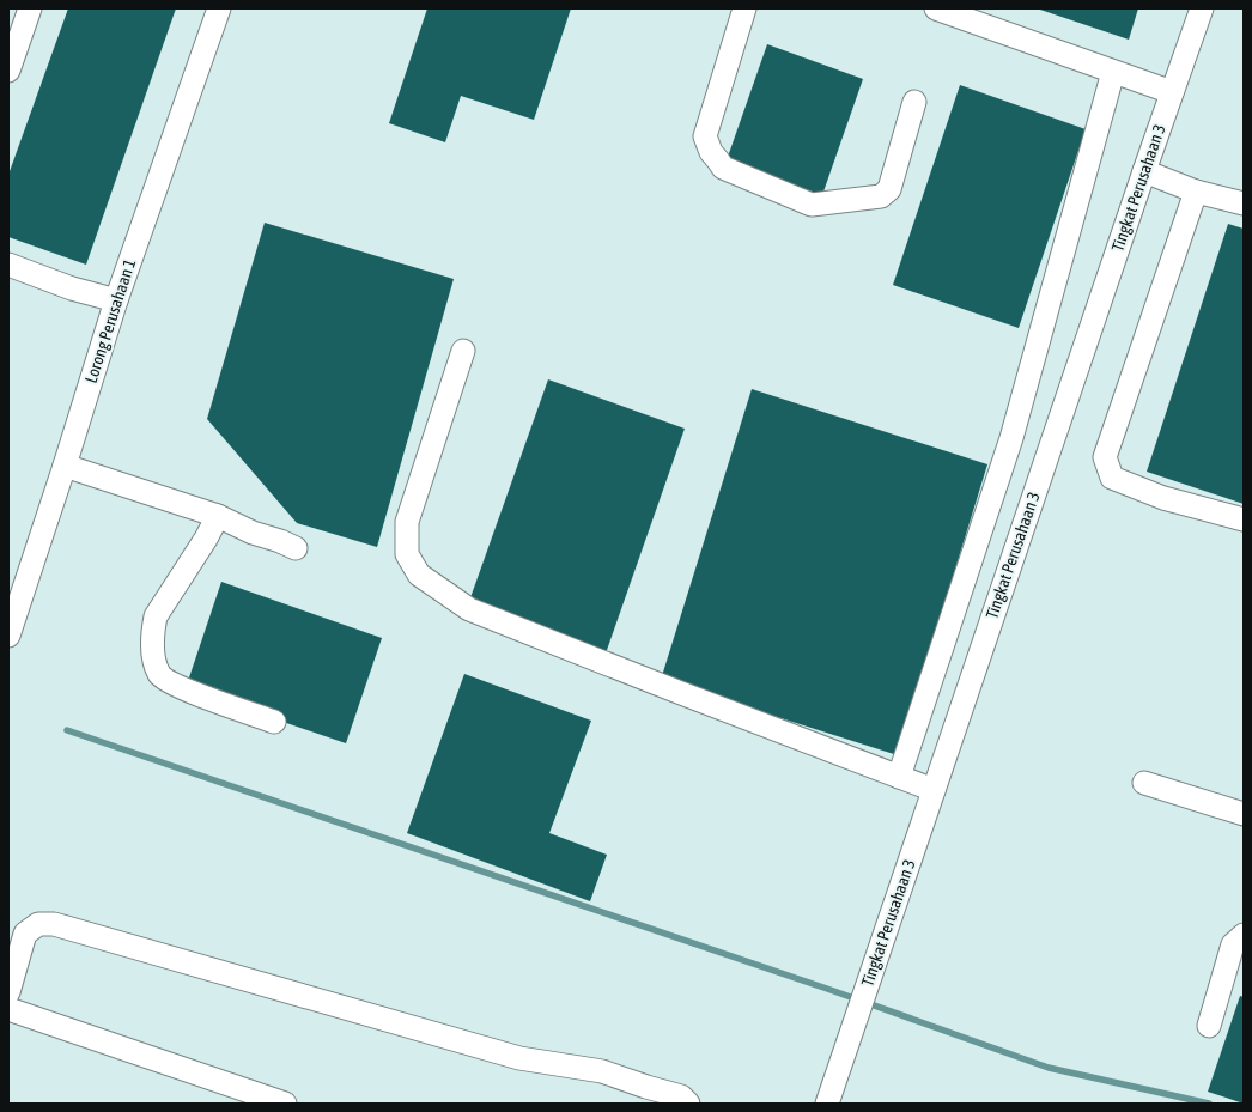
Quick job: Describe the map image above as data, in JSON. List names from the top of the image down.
{
  "streets": {
    "street": ["Tingkat Perusahaan 3", "Lorong Perusahaan 1"]
  }
}
